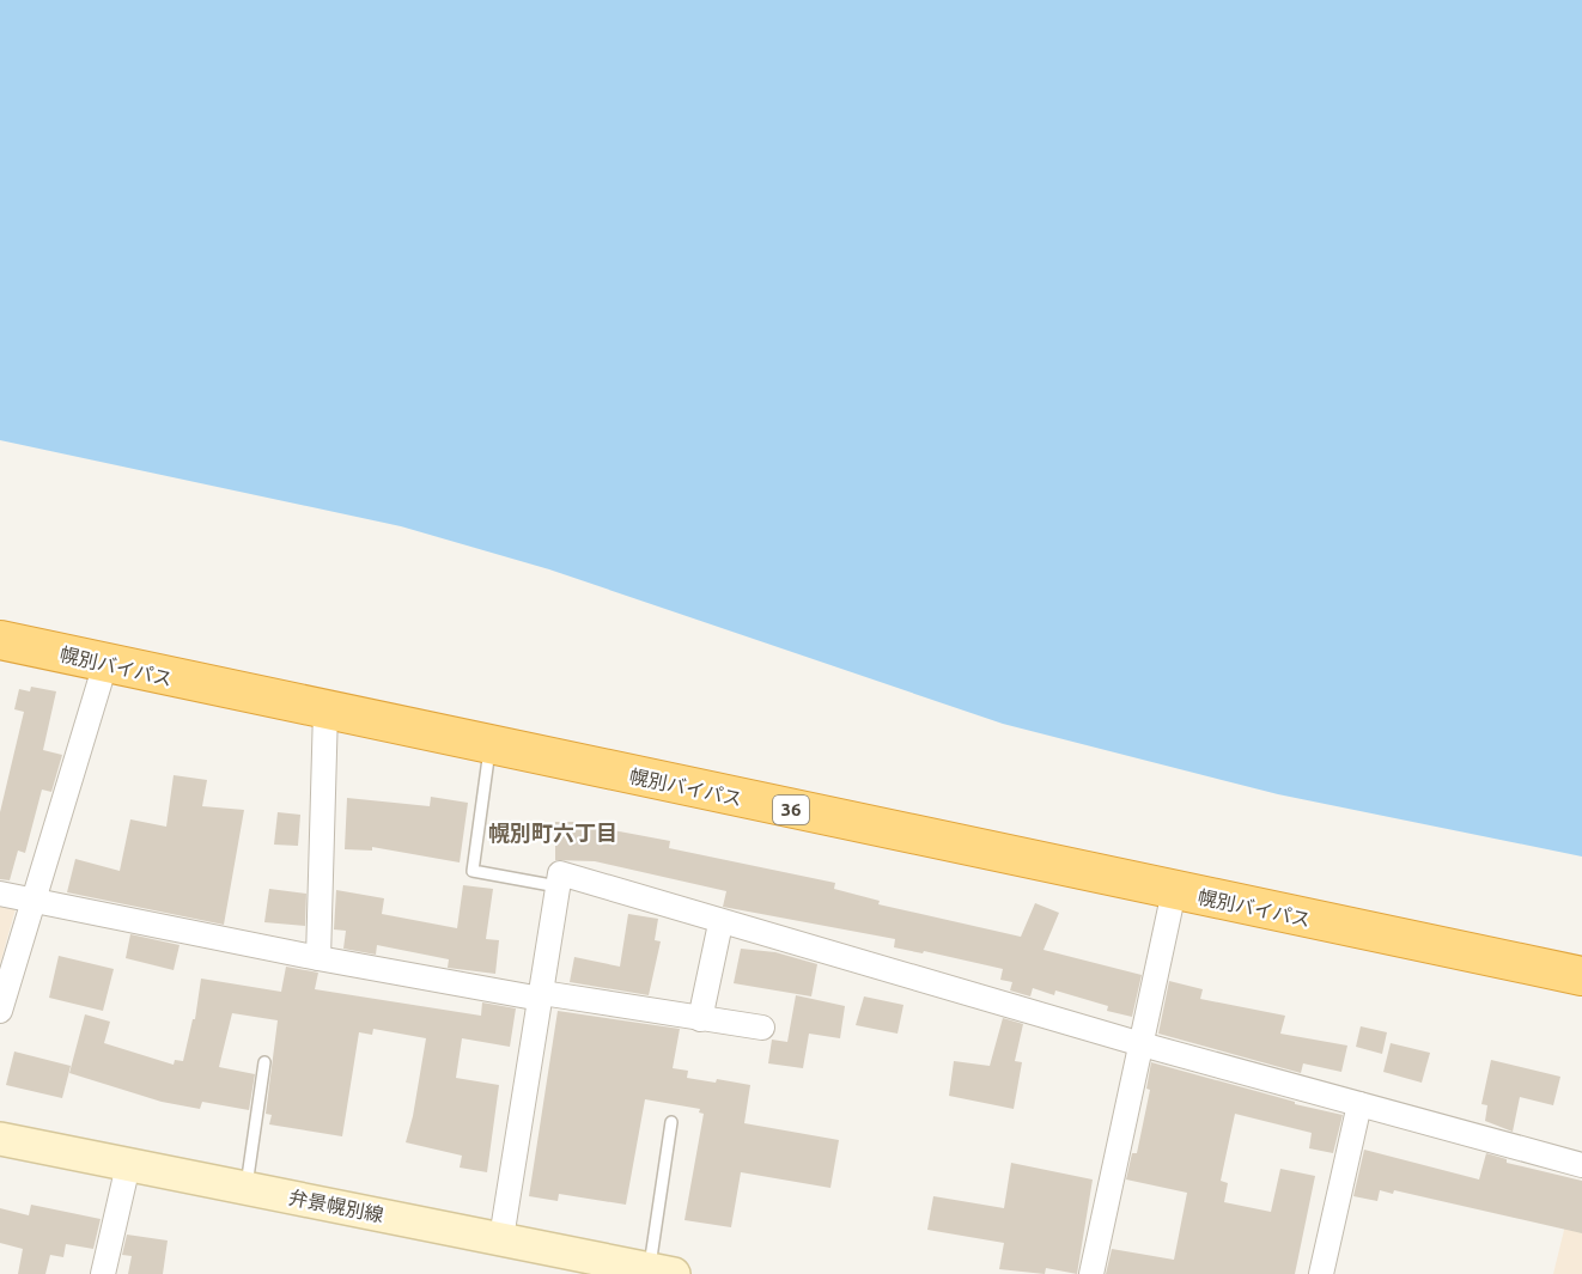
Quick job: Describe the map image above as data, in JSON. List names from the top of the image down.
{
  "streets": {
    "highway": ["幌別バイパス", "36"],
    "main road": ["弁景幌別線"]
  },
  "districts": ["幌別町六丁目"]
}
